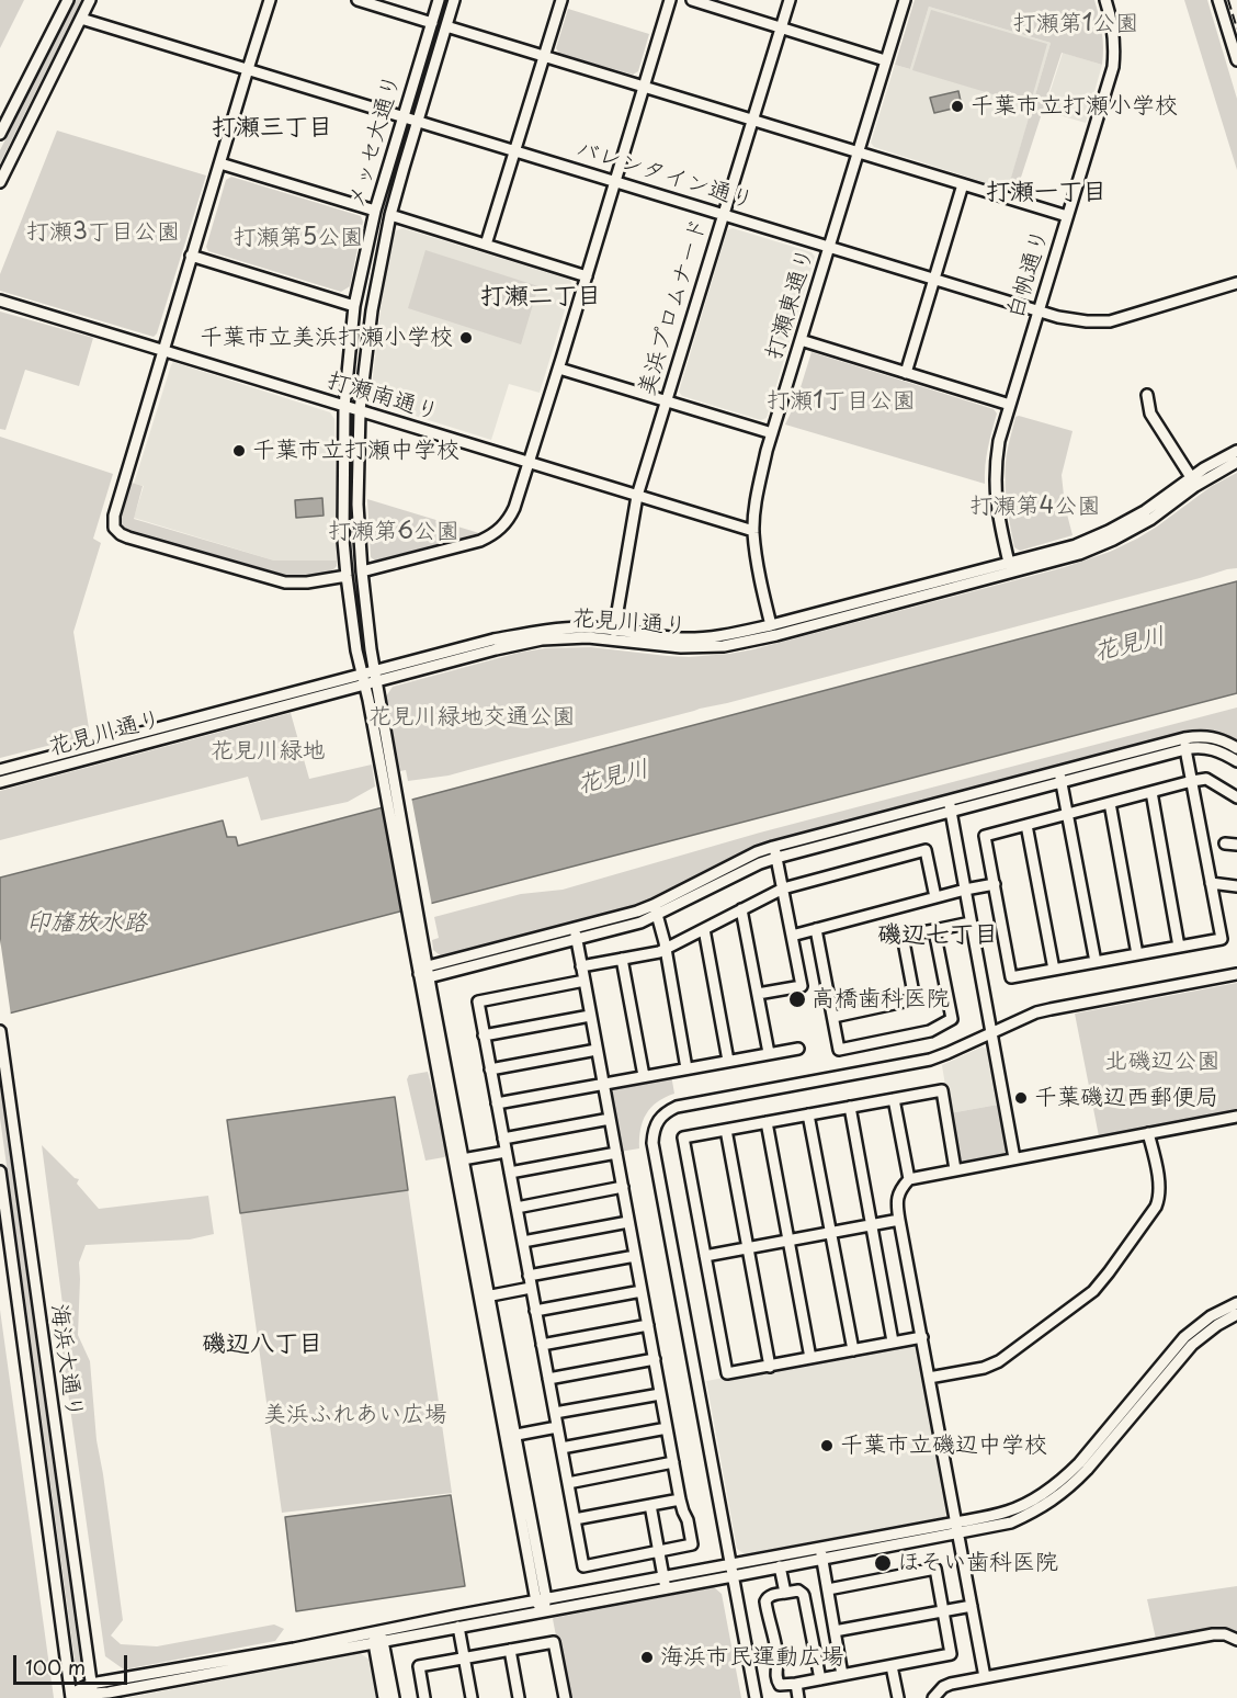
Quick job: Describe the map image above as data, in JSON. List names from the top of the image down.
{
  "streets": {
    "street": [
      "メッセ大通り",
      "バレンタイン通り",
      "白帆通り",
      "打瀬東通り",
      "美浜プロムナード",
      "打瀬南通り",
      "花見川通り",
      "海浜大通り"
    ]
  },
  "crossings": [
    ["メッセ大通り", "バレンタイン通り"],
    ["メッセ大通り", "打瀬南通り"],
    ["メッセ大通り", "花見川通り"],
    ["バレンタイン通り", "白帆通り"],
    ["バレンタイン通り", "打瀬東通り"],
    ["バレンタイン通り", "美浜プロムナード"],
    ["白帆通り", "花見川通り"],
    ["打瀬東通り", "打瀬南通り"],
    ["打瀬東通り", "花見川通り"],
    ["美浜プロムナード", "打瀬南通り"],
    ["美浜プロムナード", "花見川通り"]
  ],
  "districts": [
    "打瀬三丁目",
    "打瀬一丁目",
    "打瀬二丁目",
    "磯辺七丁目",
    "磯辺八丁目"
  ],
  "water": ["花見川", "印旛放水路"],
  "parks": [
    "打瀬第1公園",
    "打瀬3丁目公園",
    "打瀬第5公園",
    "打瀬1丁目公園",
    "打瀬第4公園",
    "打瀬第6公園",
    "花見川緑地交通公園",
    "花見川緑地",
    "北磯辺公園",
    "美浜ふれあい広場"
  ],
  "places": [
    "千葉市立打瀬小学校",
    "千葉市立美浜打瀬小学校",
    "千葉市立打瀬中学校",
    "高橋歯科医院",
    "千葉磯辺西郵便局",
    "千葉市立磯辺中学校",
    "ほそい歯科医院",
    "海浜市民運動広場"
  ],
  "scale_bar": "100 m"
}
